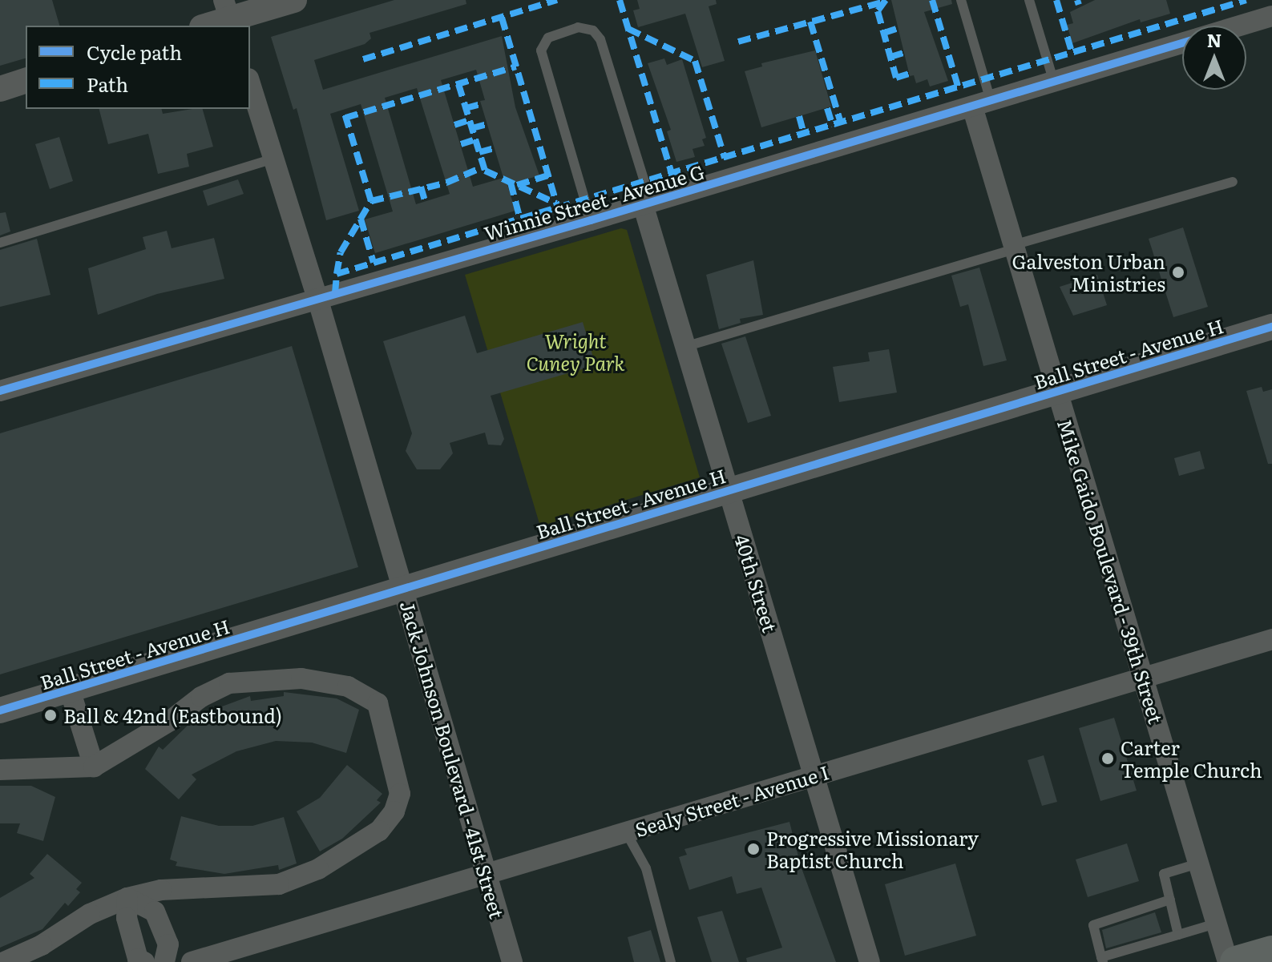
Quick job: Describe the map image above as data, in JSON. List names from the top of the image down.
{
  "streets": {
    "street": [
      "Winnie Street - Avenue G",
      "Ball Street - Avenue H",
      "Mike Gaido Boulevard - 39th Street",
      "40th Street",
      "Jack Johnson Boulevard - 41st Street",
      "Sealy Street - Avenue I"
    ]
  },
  "crossings": [
    ["Winnie Street - Avenue G", "Mike Gaido Boulevard - 39th Street"],
    ["Winnie Street - Avenue G", "40th Street"],
    ["Winnie Street - Avenue G", "Jack Johnson Boulevard - 41st Street"],
    ["Ball Street - Avenue H", "Mike Gaido Boulevard - 39th Street"],
    ["Ball Street - Avenue H", "40th Street"],
    ["Ball Street - Avenue H", "Jack Johnson Boulevard - 41st Street"],
    ["Mike Gaido Boulevard - 39th Street", "Sealy Street - Avenue I"],
    ["40th Street", "Sealy Street - Avenue I"],
    ["Jack Johnson Boulevard - 41st Street", "Sealy Street - Avenue I"]
  ],
  "parks": ["Wright Cuney Park"],
  "places": [
    "Galveston Urban Ministries",
    "Ball & 42nd (Eastbound)",
    "Carter Temple Church",
    "Progressive Missionary Baptist Church"
  ],
  "legend": ["Cycle path", "Path"],
  "north": "top"
}
